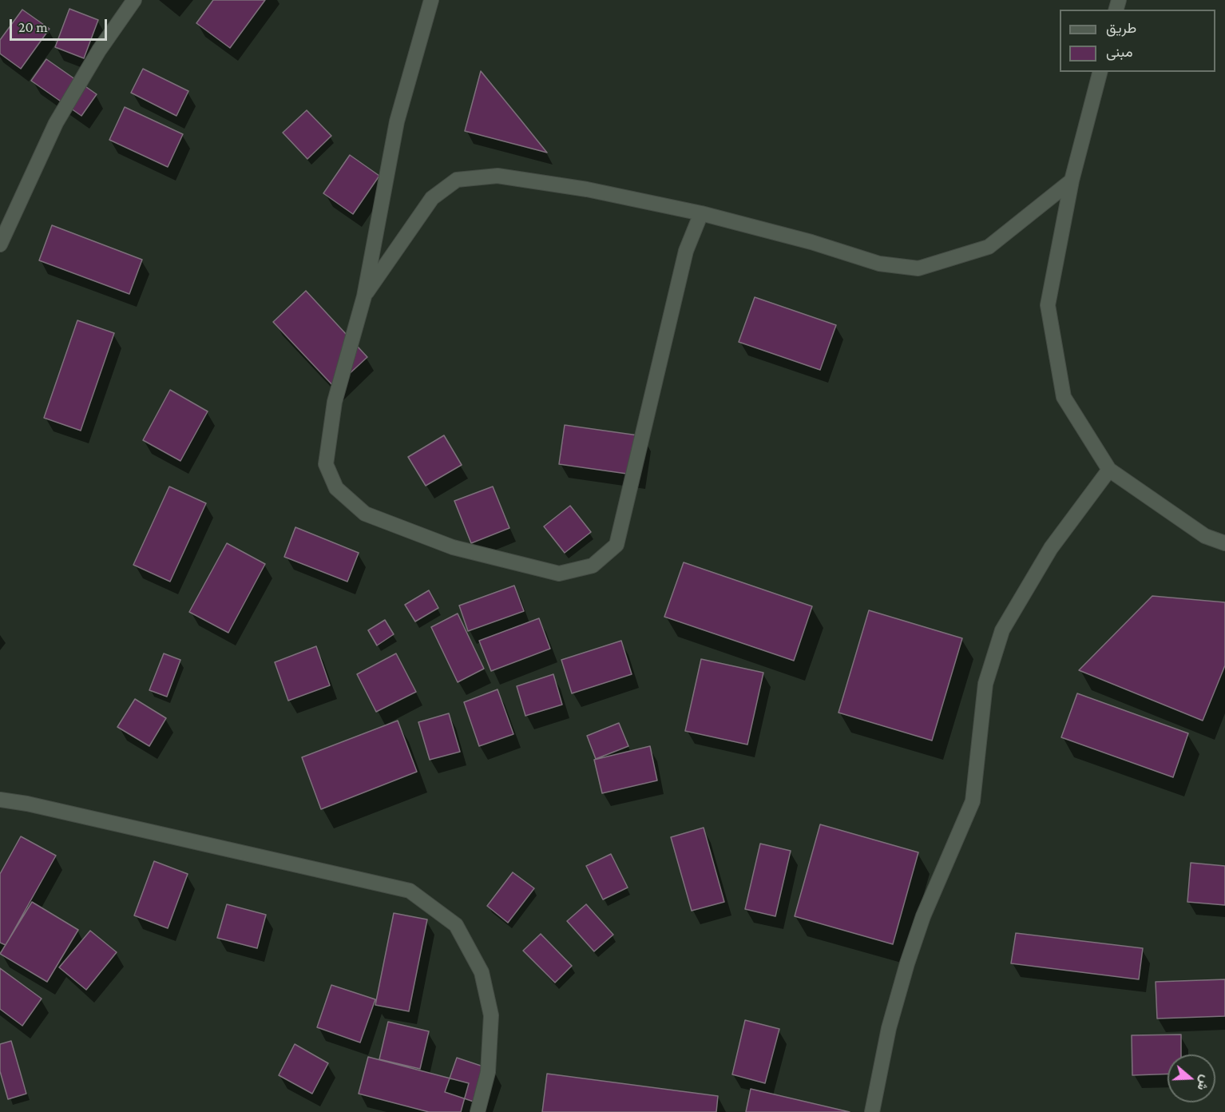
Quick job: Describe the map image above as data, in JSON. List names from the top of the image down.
{
  "legend": ["طريق", "مبنى"],
  "scale_bar": "20 m",
  "north": "right"
}
